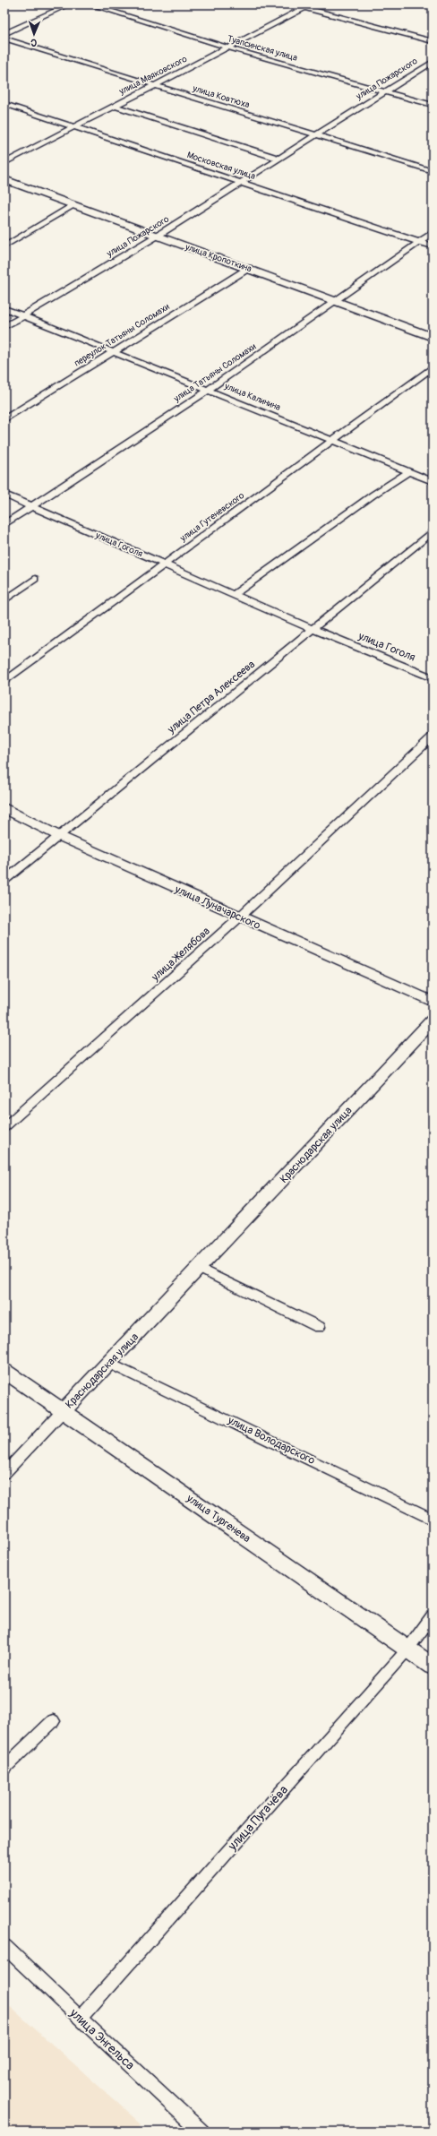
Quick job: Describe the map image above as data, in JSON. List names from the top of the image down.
{
  "streets": {
    "main road": [
      "улица Кропоткина",
      "улица Луначарского",
      "Краснодарская улица",
      "улица Тургенева"
    ],
    "street": [
      "Туапсинская улица",
      "улица Маяковского",
      "улица Пожарского",
      "улица Ковтюха",
      "Московская улица",
      "переулок Татьяны Соломахи",
      "улица Татьяны Соломахи",
      "улица Калинина",
      "улица Гутеневского",
      "улица Гоголя",
      "улица Петра Алексеева",
      "улица Желябова",
      "улица Володарского",
      "улица Пугачёва",
      "улица Энгельса"
    ]
  },
  "crossings": [
    ["Туапсинская улица", "улица Маяковского"],
    ["Туапсинская улица", "улица Пожарского"],
    ["улица Маяковского", "улица Ковтюха"],
    ["улица Маяковского", "Московская улица"],
    ["улица Пожарского", "улица Ковтюха"],
    ["улица Пожарского", "Московская улица"],
    ["улица Пожарского", "улица Кропоткина"],
    ["улица Пожарского", "улица Калинина"],
    ["Московская улица", "улица Татьяны Соломахи"],
    ["улица Кропоткина", "переулок Татьяны Соломахи"],
    ["улица Кропоткина", "улица Татьяны Соломахи"],
    ["переулок Татьяны Соломахи", "улица Калинина"],
    ["улица Татьяны Соломахи", "улица Калинина"],
    ["улица Татьяны Соломахи", "улица Гоголя"],
    ["улица Калинина", "улица Гутеневского"],
    ["улица Гутеневского", "улица Гоголя"],
    ["улица Гоголя", "улица Петра Алексеева"],
    ["улица Петра Алексеева", "улица Луначарского"],
    ["улица Луначарского", "улица Желябова"],
    ["Краснодарская улица", "улица Володарского"],
    ["Краснодарская улица", "улица Тургенева"],
    ["улица Тургенева", "улица Пугачёва"],
    ["улица Пугачёва", "улица Энгельса"]
  ],
  "north": "bottom"
}
